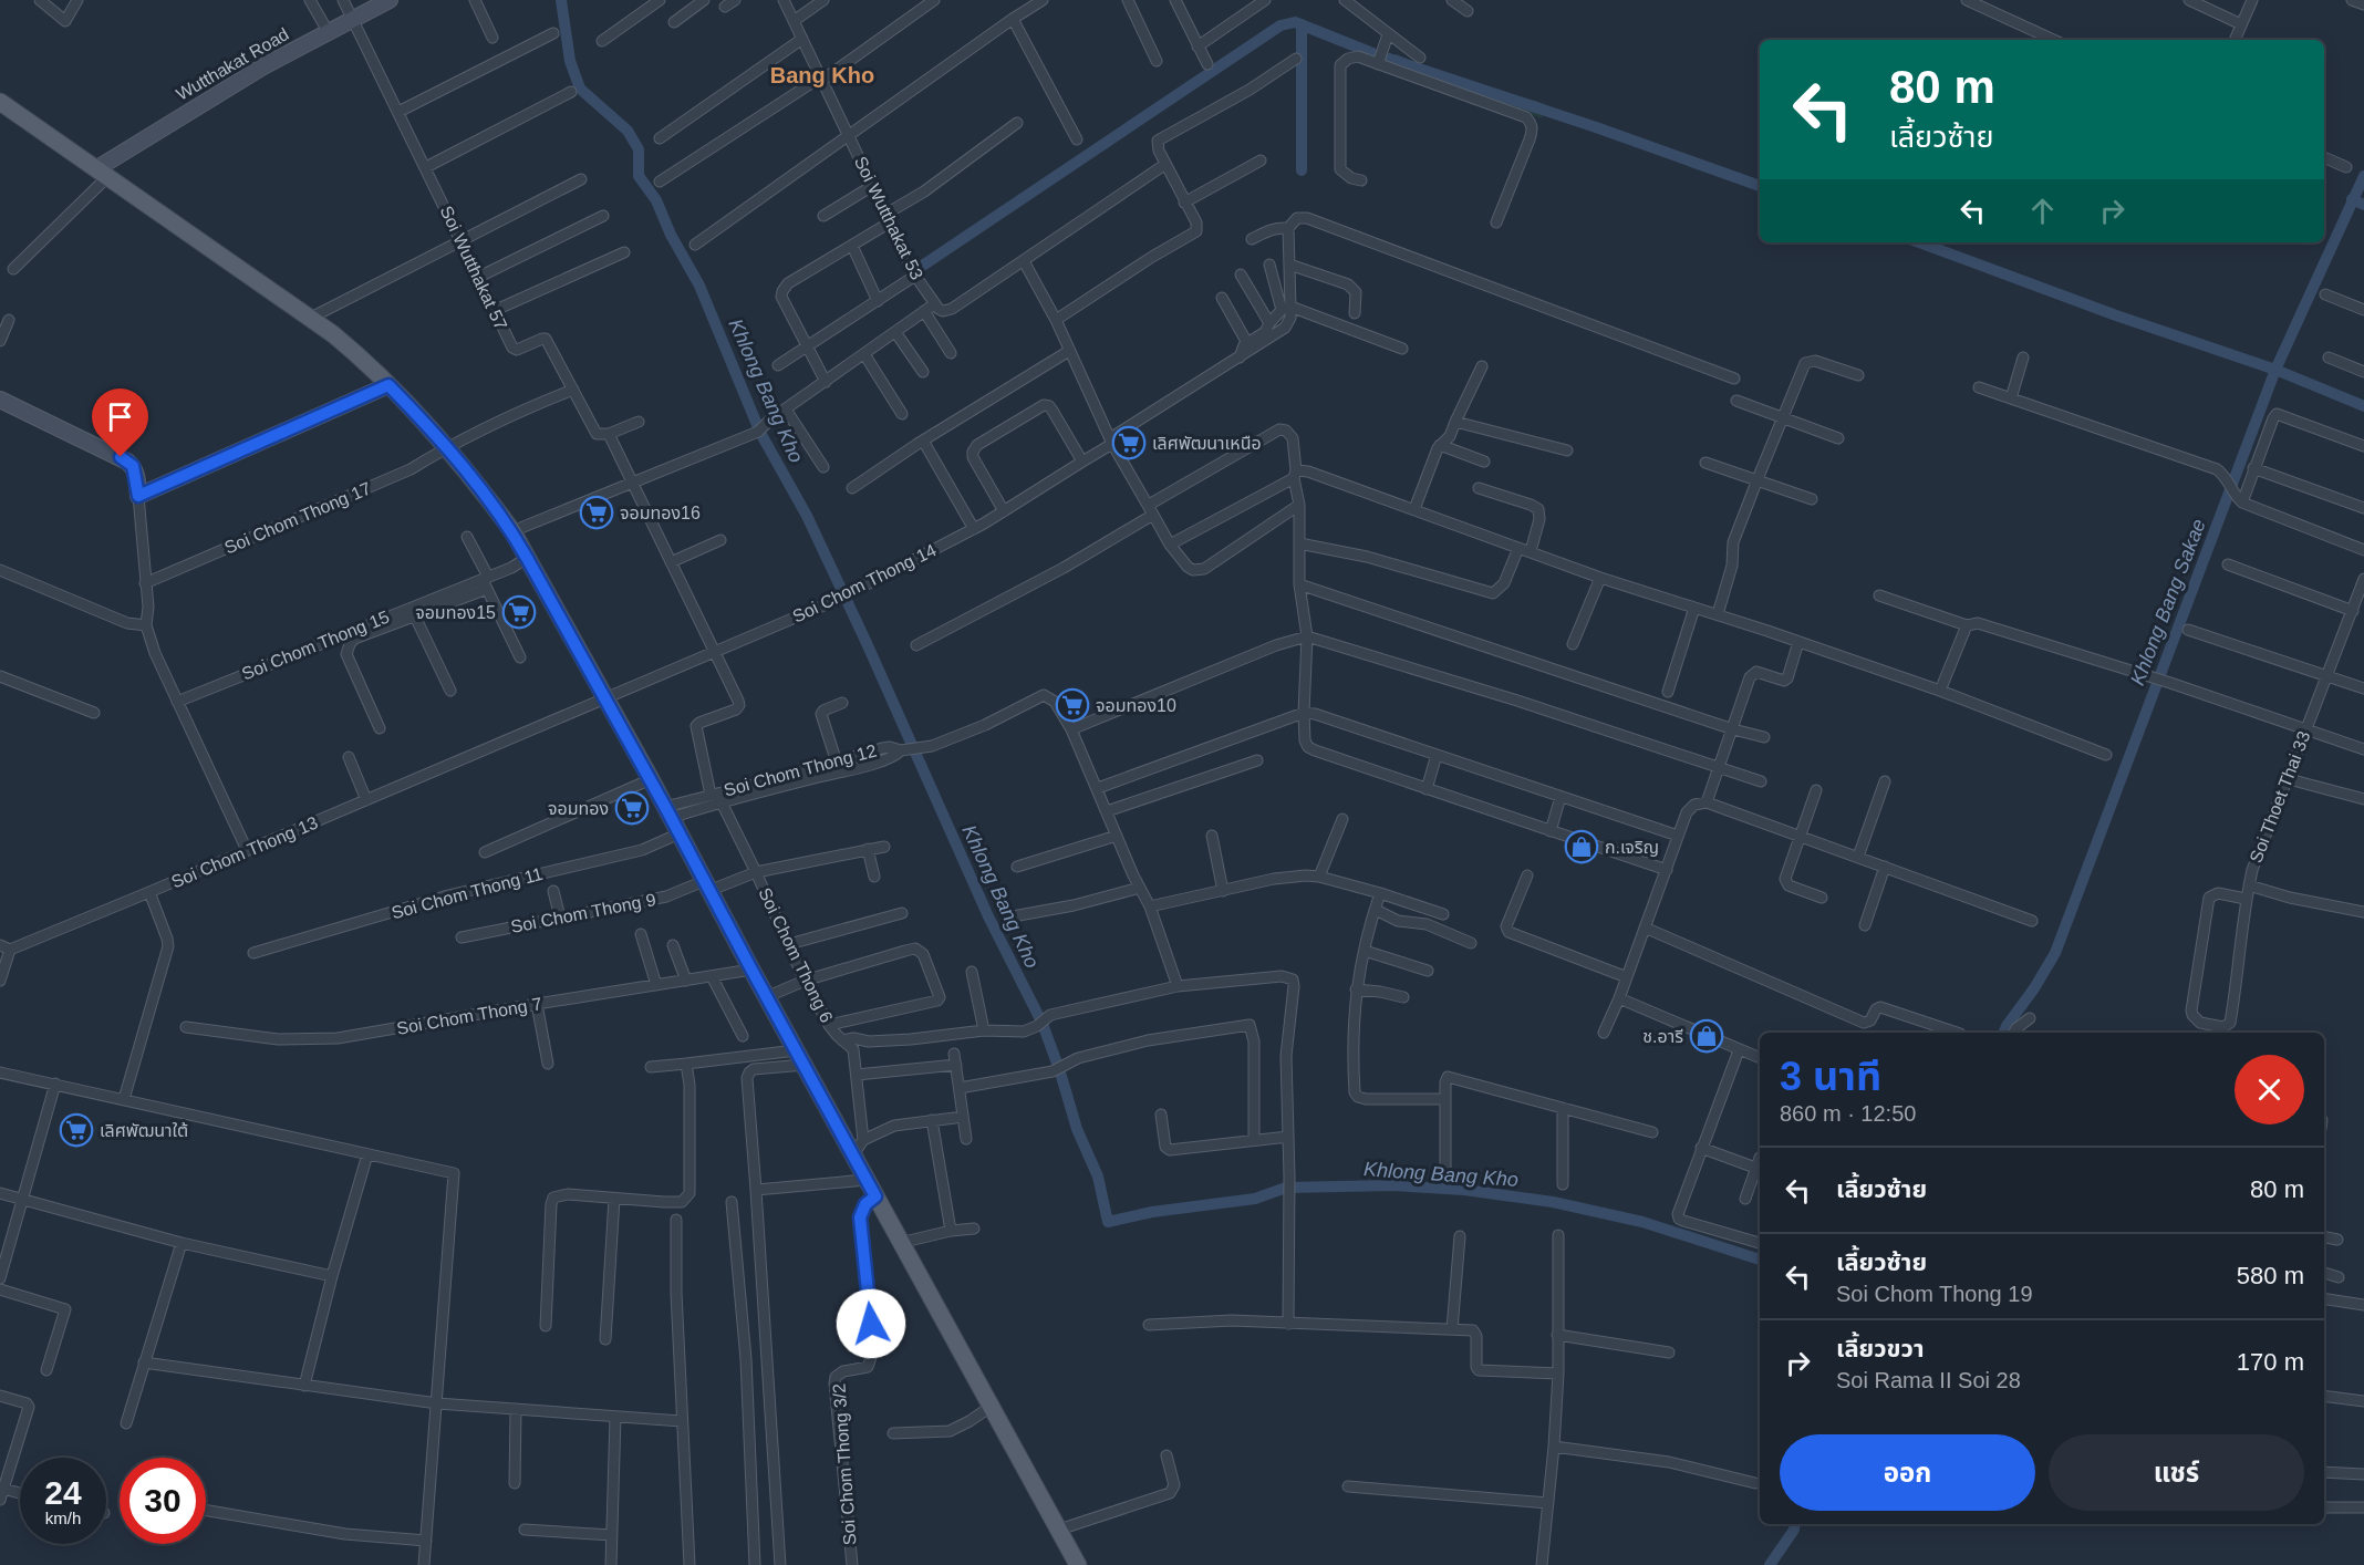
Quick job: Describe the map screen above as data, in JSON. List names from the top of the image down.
{
  "streets": {
    "street": [
      "Wutthakat Road",
      "Soi Wutthakat 53",
      "Soi Wutthakat 57",
      "Soi Chom Thong 17",
      "Soi Chom Thong 14",
      "Soi Chom Thong 15",
      "Soi Chom Thong 12",
      "Soi Thoet Thai 33",
      "Soi Chom Thong 13",
      "Soi Chom Thong 11",
      "Soi Chom Thong 9",
      "Soi Chom Thong 6",
      "Soi Chom Thong 7",
      "Soi Chom Thong 3/2"
    ]
  },
  "crossings": [
    ["Wutthakat Road", "Soi Wutthakat 57"],
    ["Soi Wutthakat 57", "Soi Chom Thong 17"],
    ["Soi Chom Thong 14", "Soi Chom Thong 13"],
    ["Soi Chom Thong 14", "Soi Chom Thong 6"],
    ["Soi Chom Thong 12", "Soi Chom Thong 6"],
    ["Soi Chom Thong 9", "Soi Chom Thong 6"]
  ],
  "districts": ["Bang Kho"],
  "water": ["Khlong Bang Kho", "Khlong Bang Sakae"],
  "places": {
    "supermarket": [
      "เลิศพัฒนาเหนือ",
      "จอมทอง16",
      "จอมทอง15",
      "จอมทอง10",
      "จอมทอง",
      "เลิศพัฒนาใต้"
    ],
    "shop": ["ก.เจริญ", "ช.อารี"]
  },
  "page": {
    "turn": ["80 m", "เลี้ยวซ้าย"],
    "heading": ["3 นาที", "860 m · 12:50"],
    "list": [
      {
        "name": "เลี้ยวซ้าย",
        "value": "80 m"
      },
      {
        "name": "เลี้ยวซ้าย",
        "note": "Soi Chom Thong 19",
        "value": "580 m"
      },
      {
        "name": "เลี้ยวขวา",
        "note": "Soi Rama II Soi 28",
        "value": "170 m"
      }
    ],
    "buttons": ["ออก", "แชร์"],
    "speed": "24 km/h",
    "limit": "30"
  }
}
